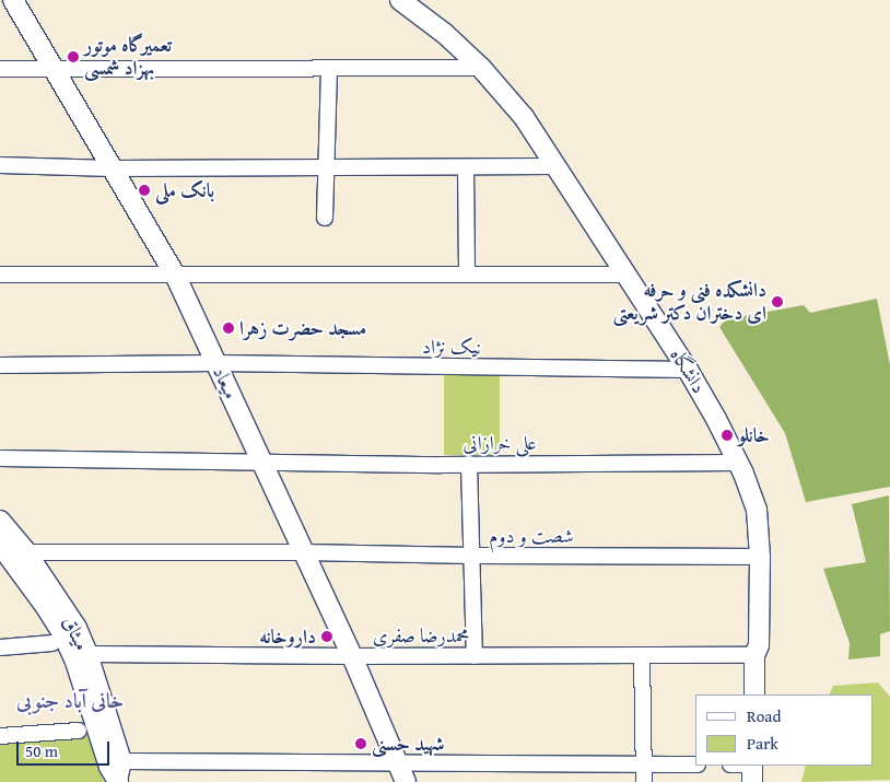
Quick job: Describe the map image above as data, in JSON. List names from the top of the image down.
{
  "streets": {
    "street": [
      "نیک نژاد",
      "دانشگاه",
      "میعاد",
      "علی خرازانی",
      "شصت و دوم",
      "میثاق",
      "محمدرضا صفری"
    ]
  },
  "crossings": [
    ["نیک نژاد", "دانشگاه"],
    ["نیک نژاد", "میعاد"],
    ["دانشگاه", "علی خرازانی"],
    ["دانشگاه", "شصت و دوم"],
    ["دانشگاه", "محمدرضا صفری"],
    ["میعاد", "علی خرازانی"],
    ["میعاد", "شصت و دوم"],
    ["میعاد", "محمدرضا صفری"],
    ["شصت و دوم", "میثاق"],
    ["میثاق", "محمدرضا صفری"]
  ],
  "districts": ["خانی آباد جنوبی"],
  "places": [
    "تعمیرگاه موتور بهزاد شمسی",
    "بانک ملی",
    "دانشکده فنی و حرفه ای دختران دکتر شریعتی",
    "مسجد حضرت زهرا",
    "خانلو",
    "داروخانه",
    "شهید حسنی"
  ],
  "legend": ["Road", "Park"],
  "scale_bar": "50 m"
}
